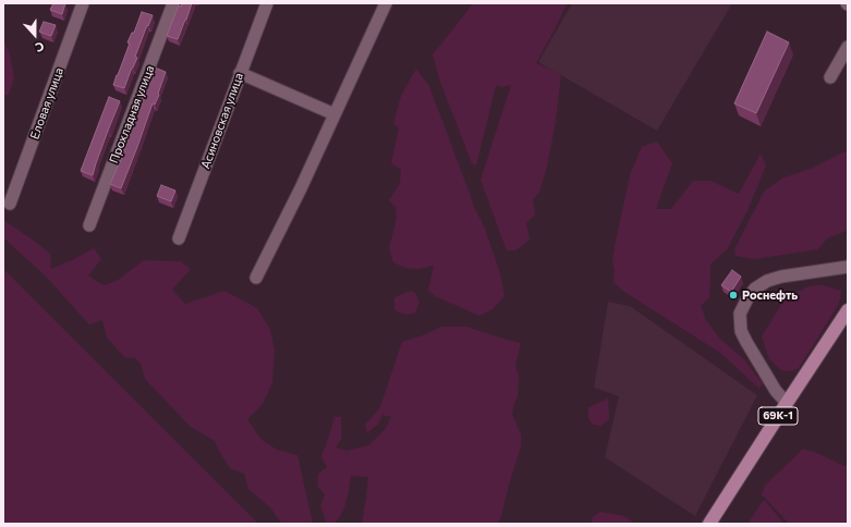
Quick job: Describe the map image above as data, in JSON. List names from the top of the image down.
{
  "streets": {
    "main road": ["69К-1"],
    "street": ["Еловая улица", "Прохладная улица", "Асиновская улица"]
  },
  "places": ["Роснефть"],
  "north": "bottom"
}
